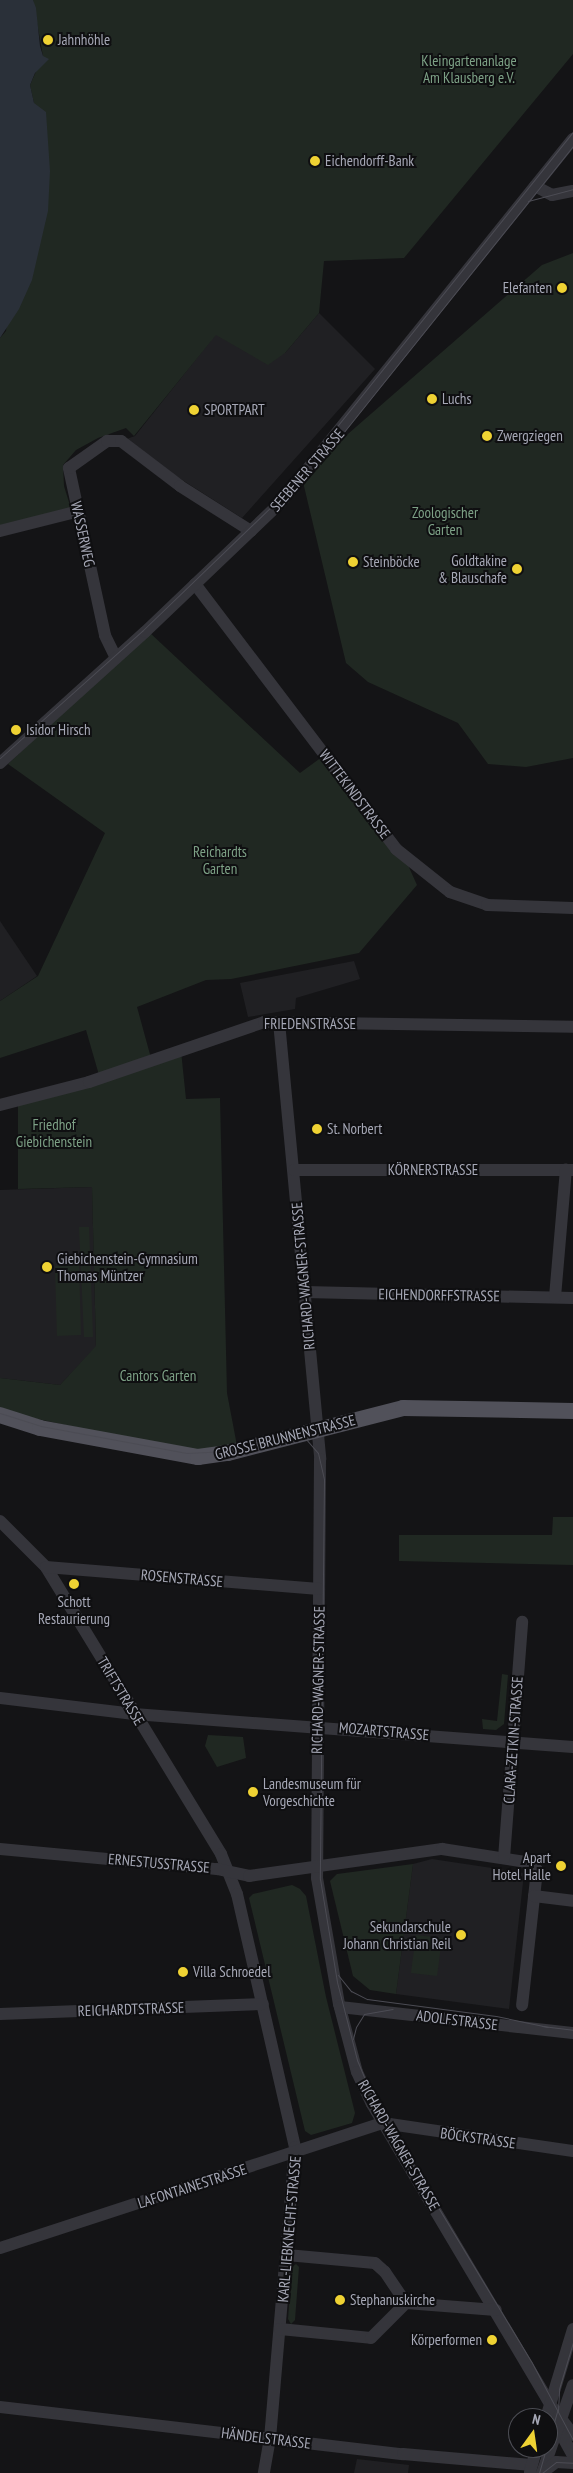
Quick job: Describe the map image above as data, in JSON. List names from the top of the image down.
{
  "streets": {
    "main road": ["GROSSE BRUNNENSTRASSE"],
    "street": [
      "SEEBENER STRASSE",
      "WASSERWEG",
      "WITTEKINDSTRASSE",
      "FRIEDENSTRASSE",
      "KÖRNERSTRASSE",
      "RICHARD-WAGNER-STRASSE",
      "EICHENDORFFSTRASSE",
      "ROSENSTRASSE",
      "TRIFTSTRASSE",
      "MOZARTSTRASSE",
      "CLARA-ZETKIN-STRASSE",
      "ERNESTUSSTRASSE",
      "REICHARDTSTRASSE",
      "ADOLFSTRASSE",
      "BÖCKSTRASSE",
      "LAFONTAINESTRASSE",
      "KARL-LIEBKNECHT-STRASSE",
      "HÄNDELSTRASSE"
    ]
  },
  "crossings": [
    ["SEEBENER STRASSE", "WASSERWEG"],
    ["SEEBENER STRASSE", "WITTEKINDSTRASSE"],
    ["FRIEDENSTRASSE", "RICHARD-WAGNER-STRASSE"],
    ["KÖRNERSTRASSE", "RICHARD-WAGNER-STRASSE"],
    ["RICHARD-WAGNER-STRASSE", "EICHENDORFFSTRASSE"],
    ["RICHARD-WAGNER-STRASSE", "GROSSE BRUNNENSTRASSE"],
    ["RICHARD-WAGNER-STRASSE", "ROSENSTRASSE"],
    ["RICHARD-WAGNER-STRASSE", "MOZARTSTRASSE"],
    ["RICHARD-WAGNER-STRASSE", "ERNESTUSSTRASSE"],
    ["RICHARD-WAGNER-STRASSE", "ADOLFSTRASSE"],
    ["RICHARD-WAGNER-STRASSE", "BÖCKSTRASSE"],
    ["RICHARD-WAGNER-STRASSE", "LAFONTAINESTRASSE"],
    ["ROSENSTRASSE", "TRIFTSTRASSE"],
    ["TRIFTSTRASSE", "MOZARTSTRASSE"],
    ["TRIFTSTRASSE", "ERNESTUSSTRASSE"],
    ["TRIFTSTRASSE", "KARL-LIEBKNECHT-STRASSE"],
    ["MOZARTSTRASSE", "CLARA-ZETKIN-STRASSE"],
    ["CLARA-ZETKIN-STRASSE", "ERNESTUSSTRASSE"],
    ["ERNESTUSSTRASSE", "KARL-LIEBKNECHT-STRASSE"],
    ["REICHARDTSTRASSE", "KARL-LIEBKNECHT-STRASSE"],
    ["BÖCKSTRASSE", "LAFONTAINESTRASSE"],
    ["LAFONTAINESTRASSE", "KARL-LIEBKNECHT-STRASSE"],
    ["KARL-LIEBKNECHT-STRASSE", "HÄNDELSTRASSE"]
  ],
  "parks": [
    "Kleingartenanlage Am Klausberg e.V.",
    "Zoologischer Garten",
    "Reichardts Garten",
    "Friedhof Giebichenstein",
    "Cantors Garten"
  ],
  "places": [
    "Jahnhöhle",
    "Eichendorff-Bank",
    "Elefanten",
    "Luchs",
    "SPORTPART",
    "Zwergziegen",
    "Steinböcke",
    "Goldtakine & Blauschafe",
    "Isidor Hirsch",
    "St. Norbert",
    "Giebichenstein-Gymnasium Thomas Müntzer",
    "Schott Restaurierung",
    "Landesmuseum für Vorgeschichte",
    "Apart Hotel Halle",
    "Sekundarschule Johann Christian Reil",
    "Villa Schroedel",
    "Stephanuskirche",
    "Körperformen"
  ],
  "north": "top"
}
